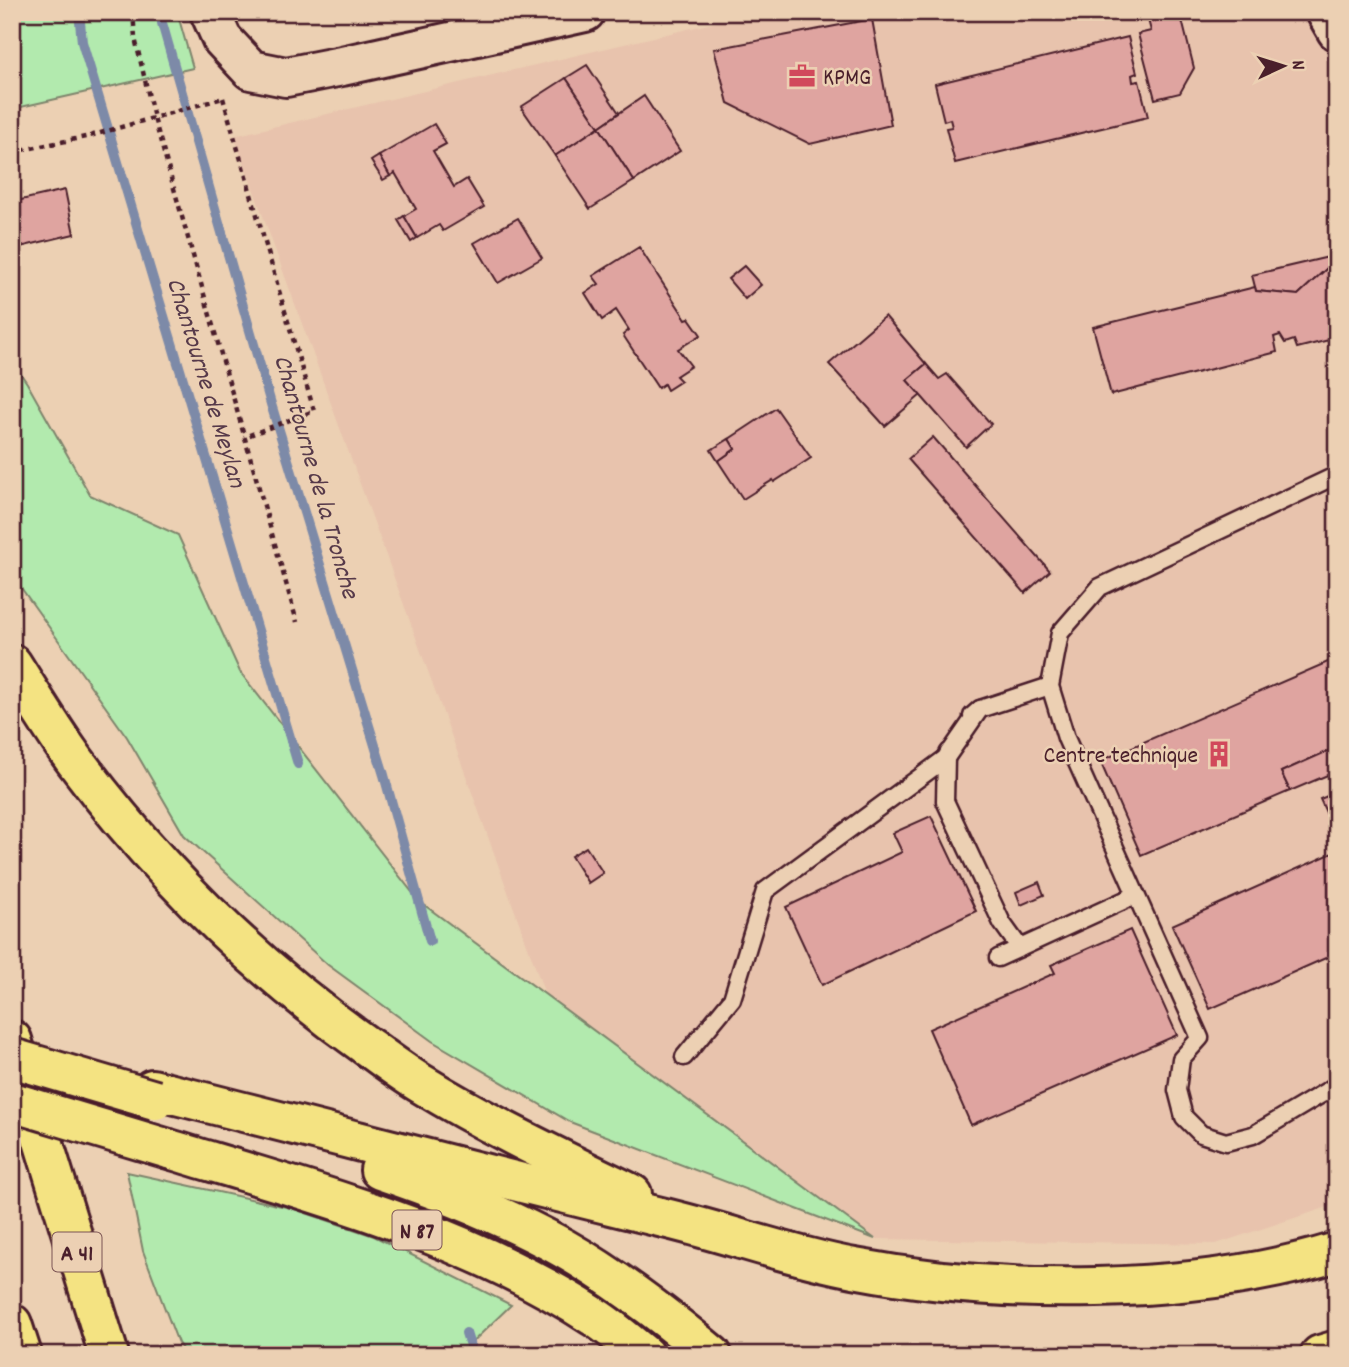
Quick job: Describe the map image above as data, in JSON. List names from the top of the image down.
{
  "streets": {
    "highway": ["N 87", "A 41"]
  },
  "water": ["Chantourne de Meylan", "Chantourne de la Tronche"],
  "places": {
    "office": ["KPMG"],
    "building": ["Centre technique"]
  },
  "north": "right"
}
